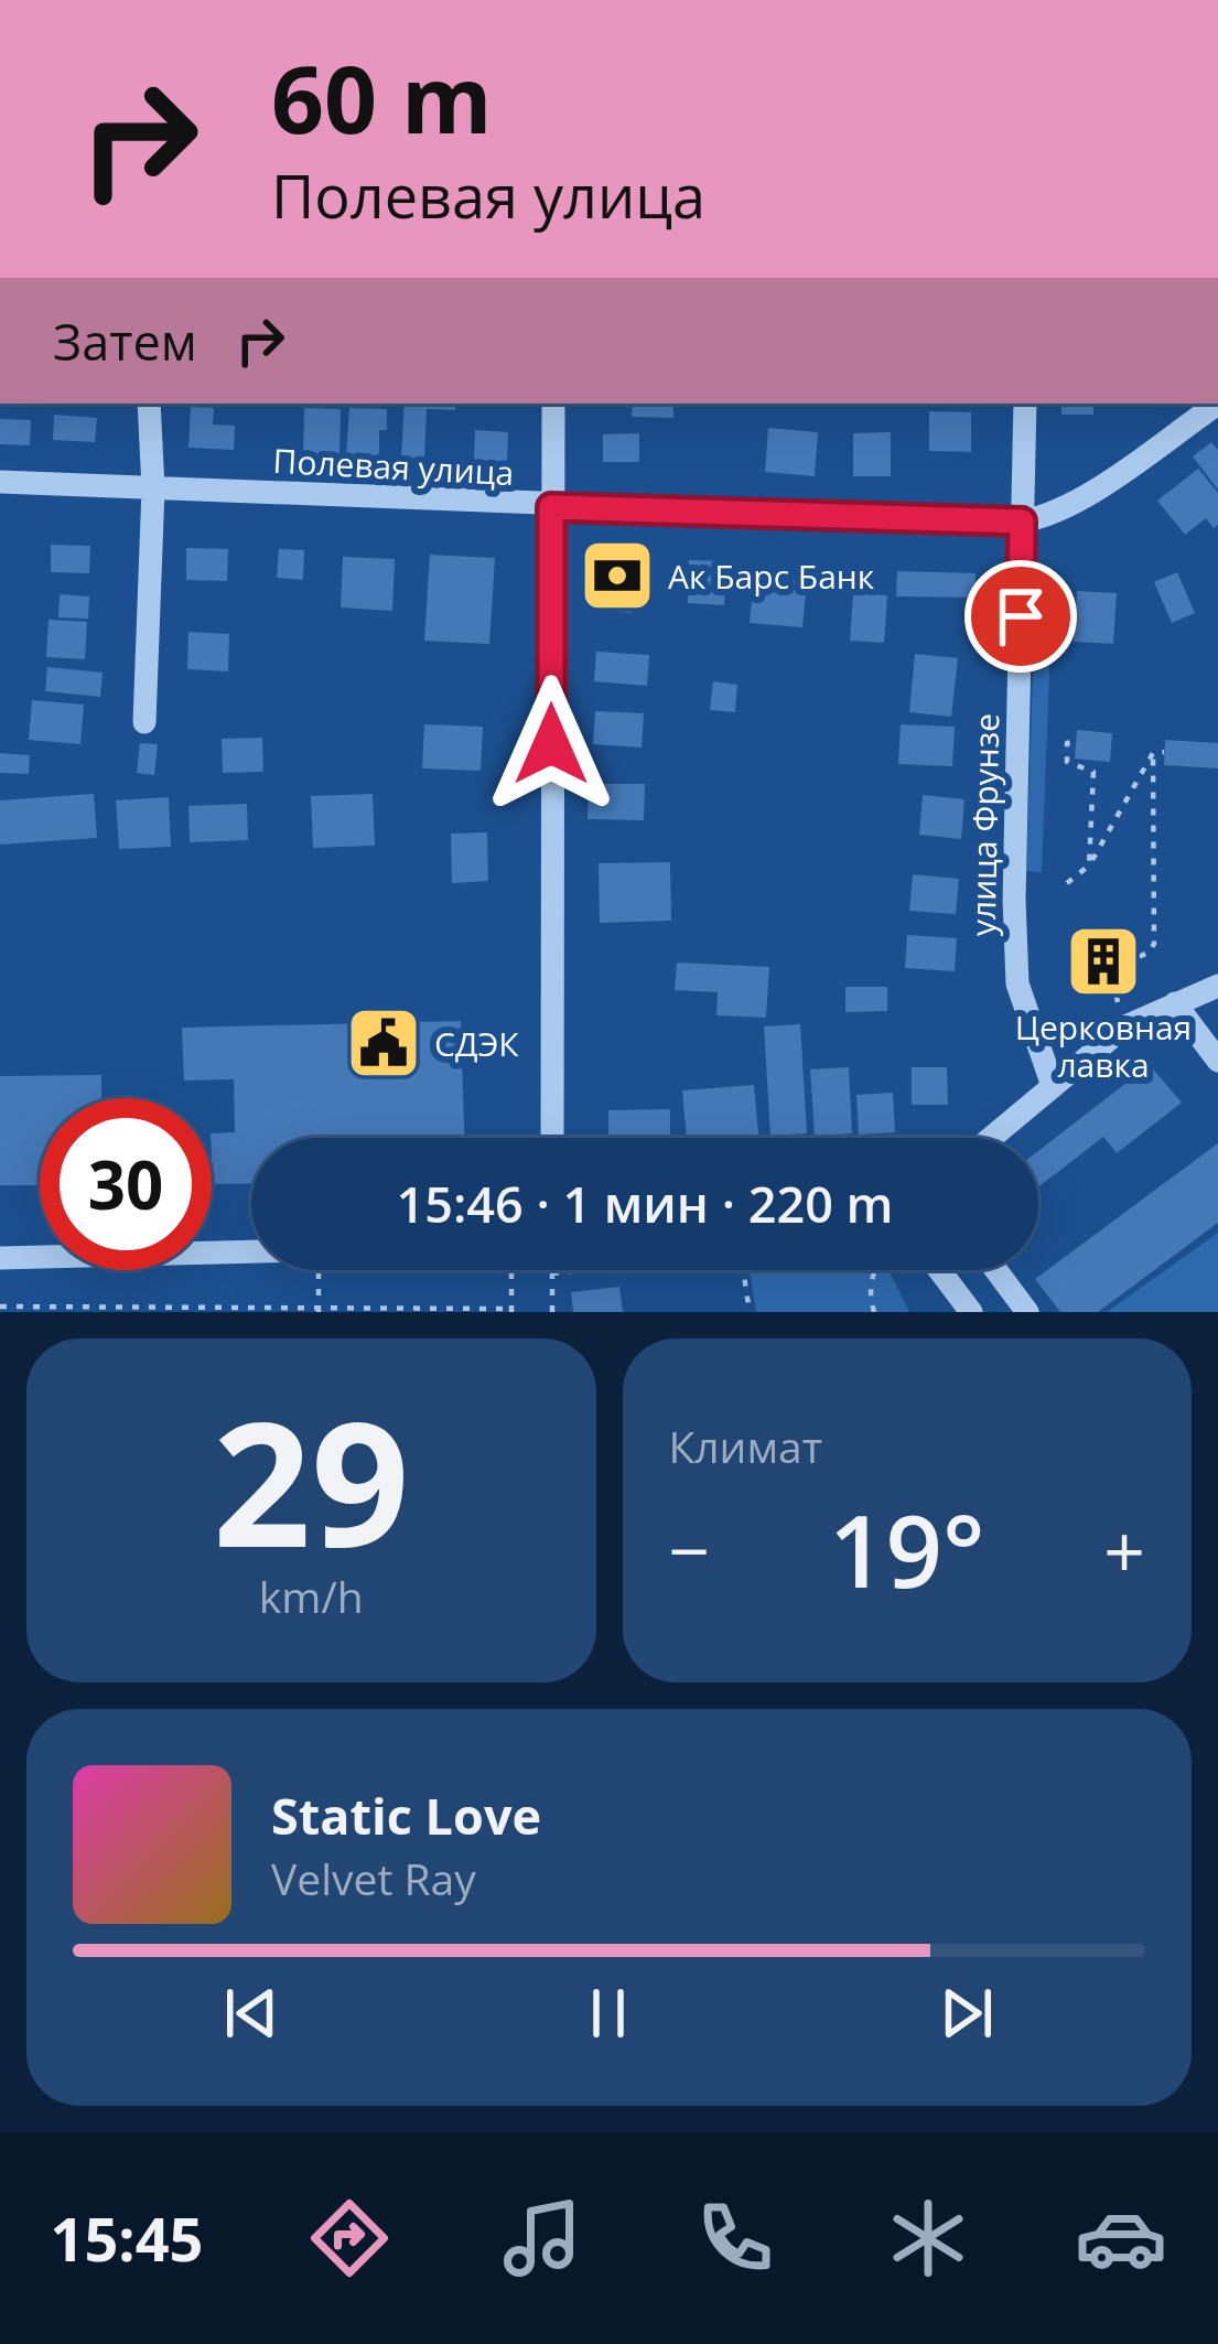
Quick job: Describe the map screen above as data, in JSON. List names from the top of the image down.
{
  "streets": {
    "street": ["Полевая улица", "улица Фрунзе"]
  },
  "crossings": [
    ["Полевая улица", "улица Фрунзе"]
  ],
  "places": {
    "bank": ["Ак Барс Банк"],
    "building": ["Церковная лавка"],
    "public building": ["СДЭК"]
  },
  "page": {
    "turn": ["60 m", "Полевая улица"],
    "then": "Затем",
    "limit": "30",
    "trip": "15:46 · 1 мин · 220 m",
    "tile": [
      ["29", "km/h"],
      "Климат"
    ],
    "heat": ["−", "19°", "+"],
    "song": ["Static Love", "Velvet Ray"],
    "tabs": "15:45"
  }
}
